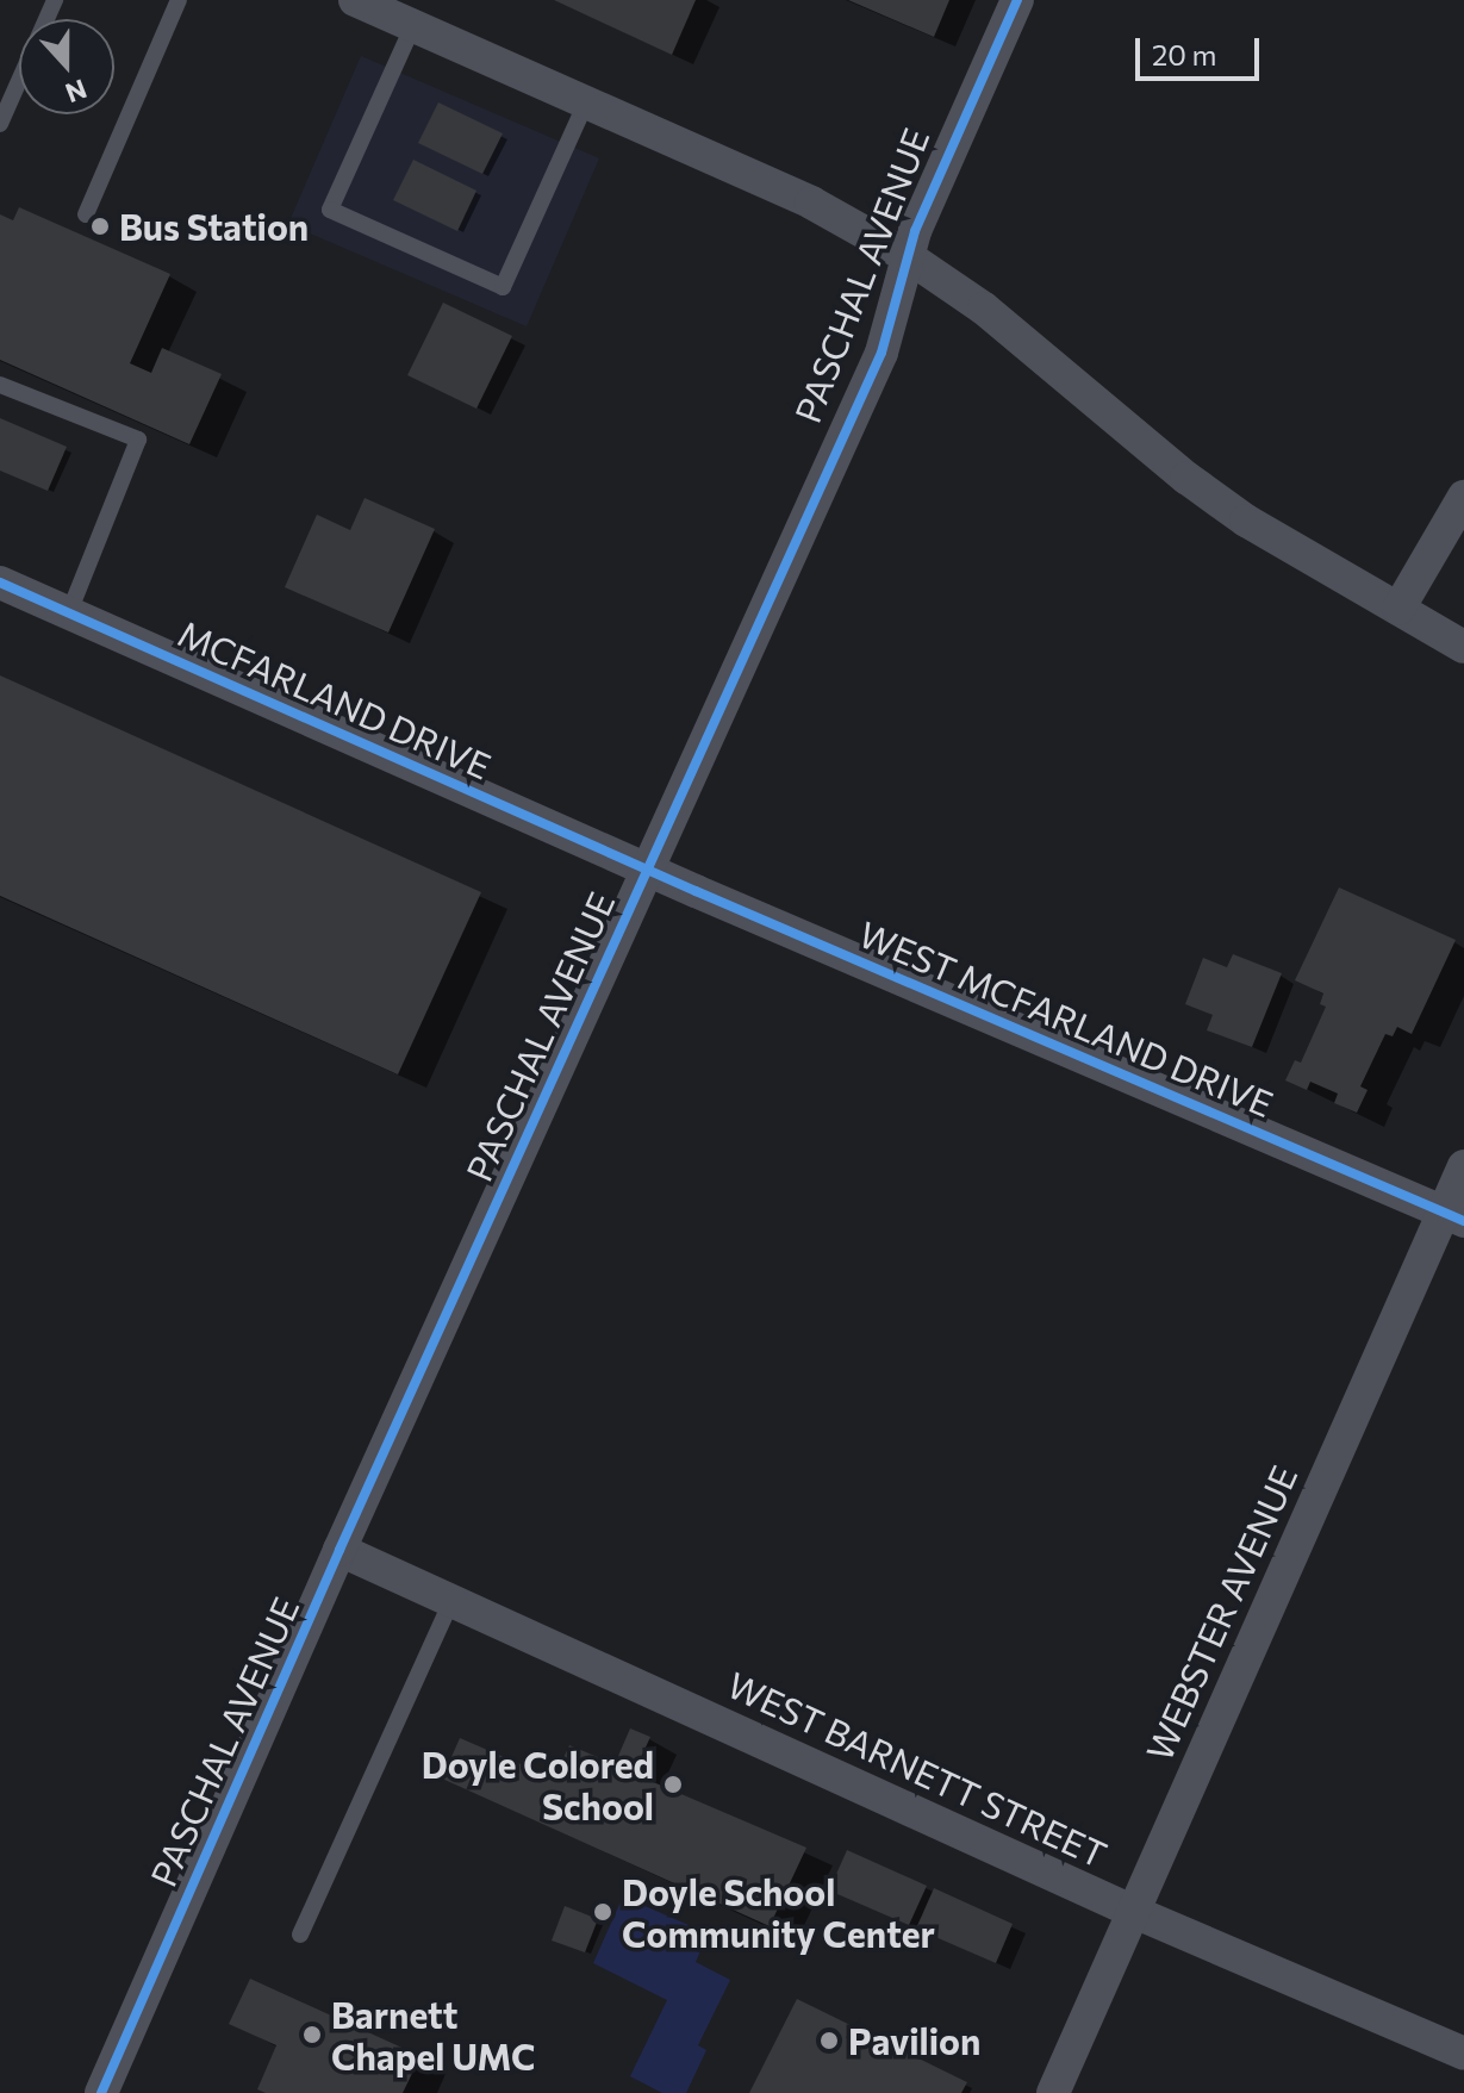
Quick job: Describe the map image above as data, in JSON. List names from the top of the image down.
{
  "streets": {
    "street": [
      "PASCHAL AVENUE",
      "MCFARLAND DRIVE",
      "WEST MCFARLAND DRIVE",
      "WEBSTER AVENUE",
      "WEST BARNETT STREET"
    ]
  },
  "crossings": [
    ["PASCHAL AVENUE", "MCFARLAND DRIVE"],
    ["PASCHAL AVENUE", "WEST MCFARLAND DRIVE"],
    ["PASCHAL AVENUE", "WEST BARNETT STREET"],
    ["MCFARLAND DRIVE", "WEST MCFARLAND DRIVE"],
    ["WEST MCFARLAND DRIVE", "WEBSTER AVENUE"],
    ["WEBSTER AVENUE", "WEST BARNETT STREET"]
  ],
  "places": [
    "Bus Station",
    "Doyle Colored School",
    "Doyle School Community Center",
    "Barnett Chapel UMC",
    "Pavilion"
  ],
  "scale_bar": "20 m",
  "north": "bottom"
}
